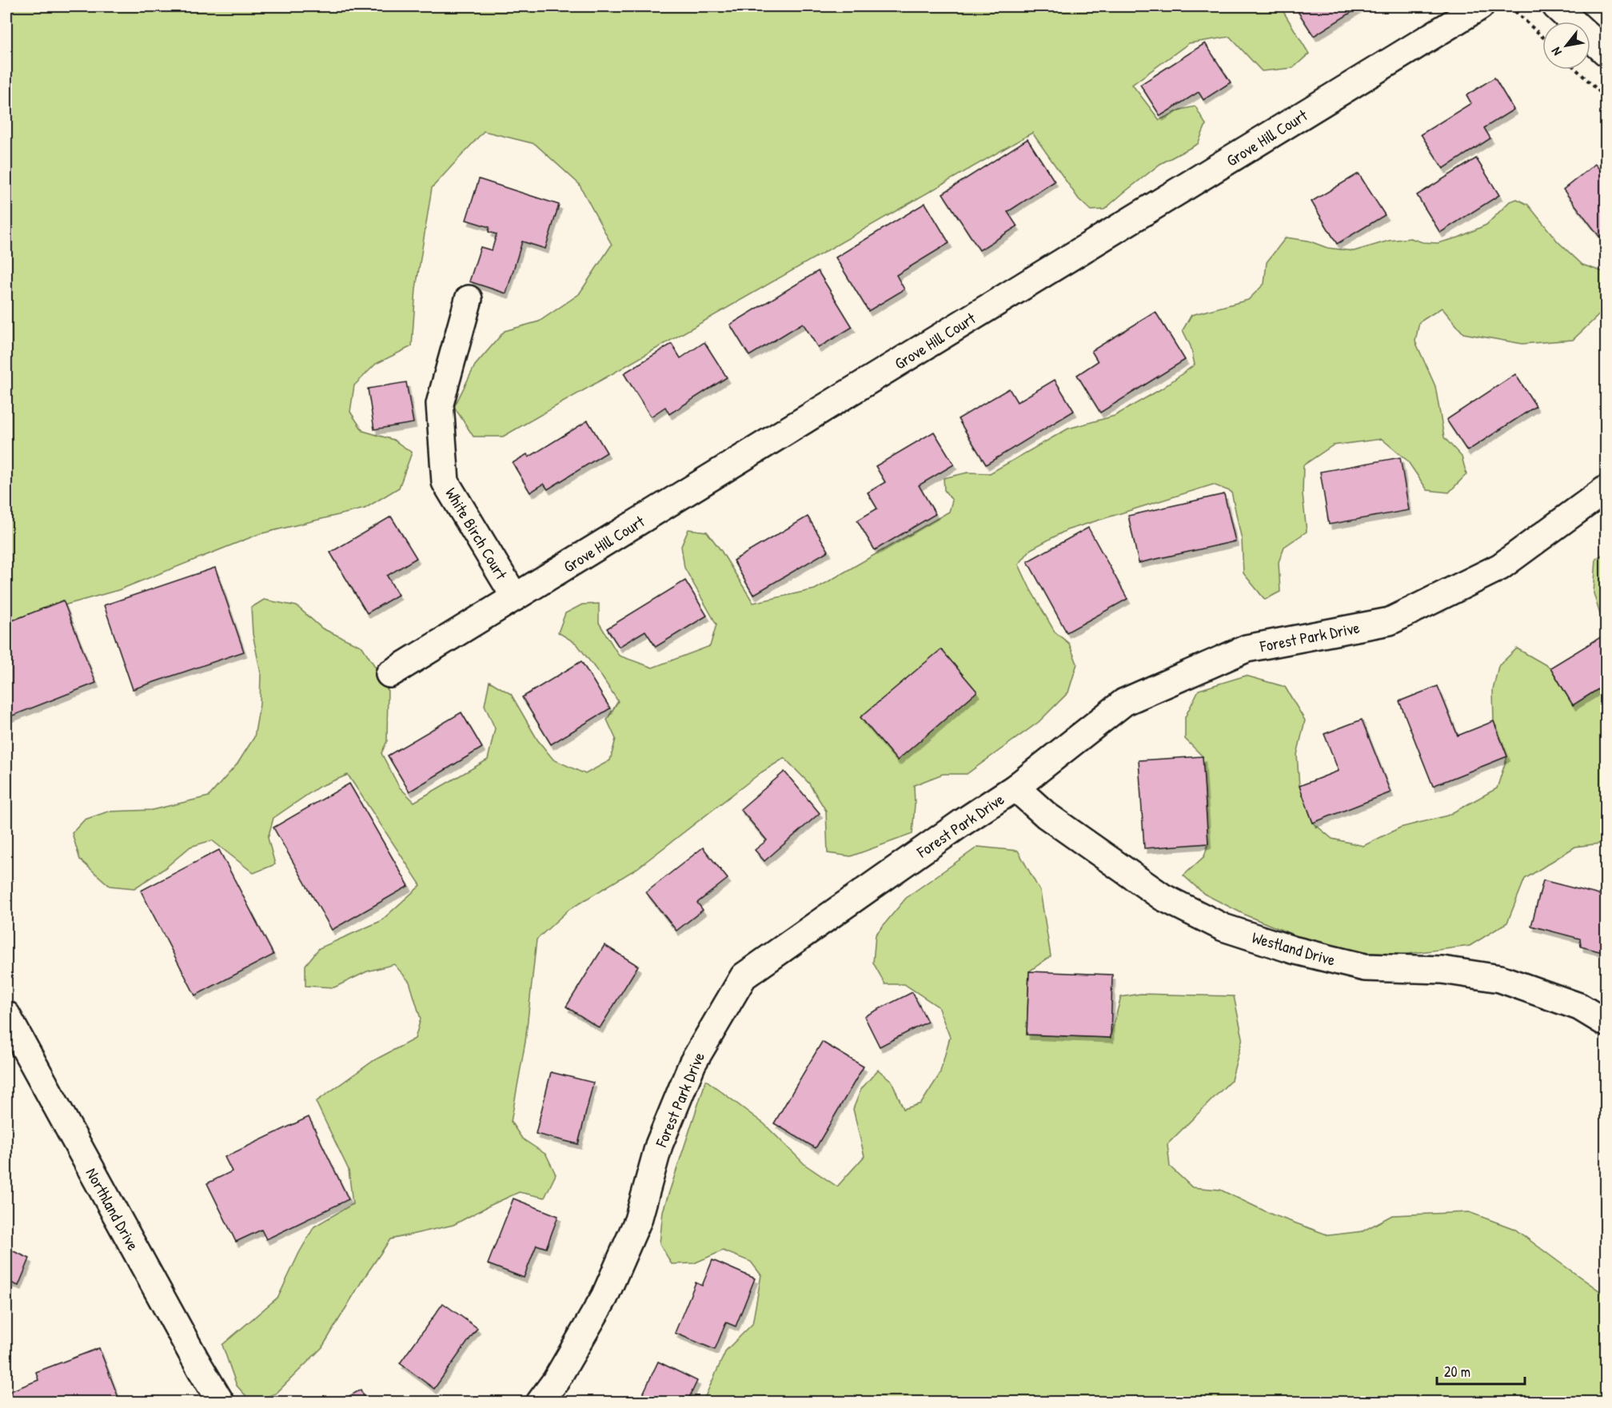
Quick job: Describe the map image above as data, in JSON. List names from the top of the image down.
{
  "streets": {
    "street": [
      "Grove Hill Court",
      "White Birch Court",
      "Forest Park Drive",
      "Westland Drive",
      "Northland Drive"
    ]
  },
  "crossings": [
    ["Grove Hill Court", "White Birch Court"],
    ["Forest Park Drive", "Westland Drive"]
  ],
  "scale_bar": "20 m",
  "north": "bottom left"
}
